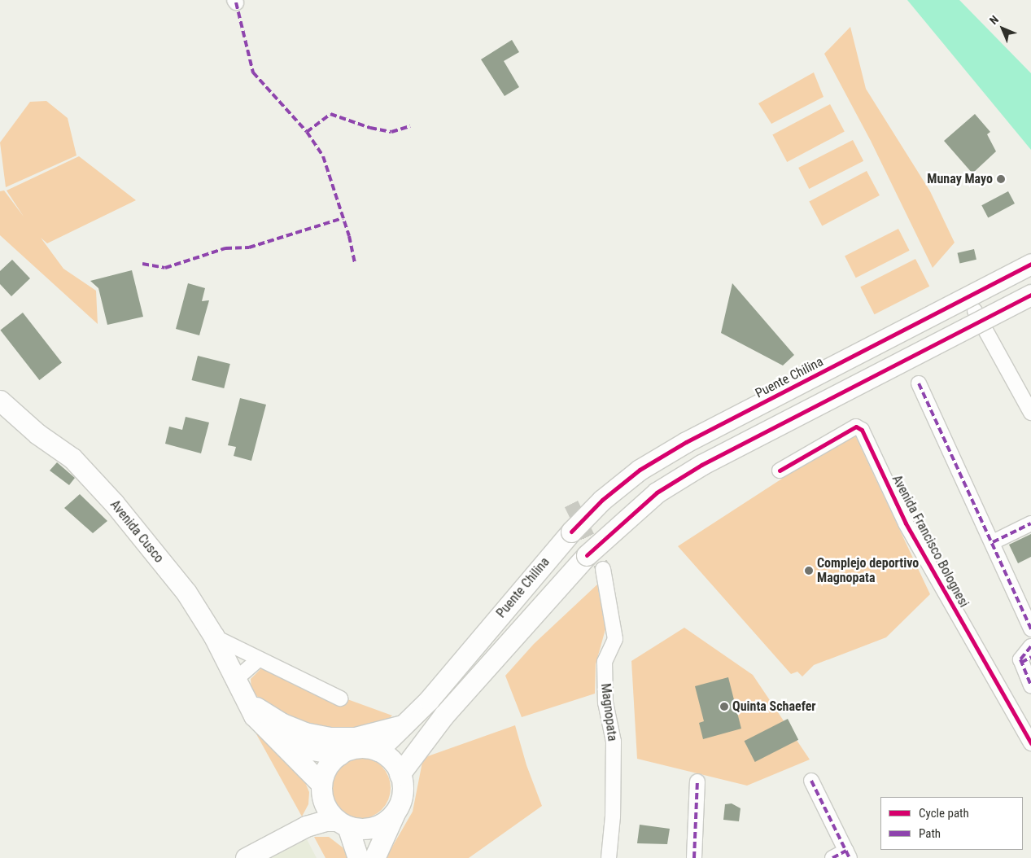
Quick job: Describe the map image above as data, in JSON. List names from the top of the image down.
{
  "streets": {
    "main road": ["Puente Chilina", "Avenida Cusco"],
    "street": ["Avenida Francisco Bolognesi", "Magnopata"]
  },
  "crossings": [
    ["Puente Chilina", "Avenida Cusco"]
  ],
  "places": ["Munay Mayo", "Complejo deportivo Magnopata", "Quinta Schaefer"],
  "legend": ["Cycle path", "Path"],
  "north": "top left"
}
